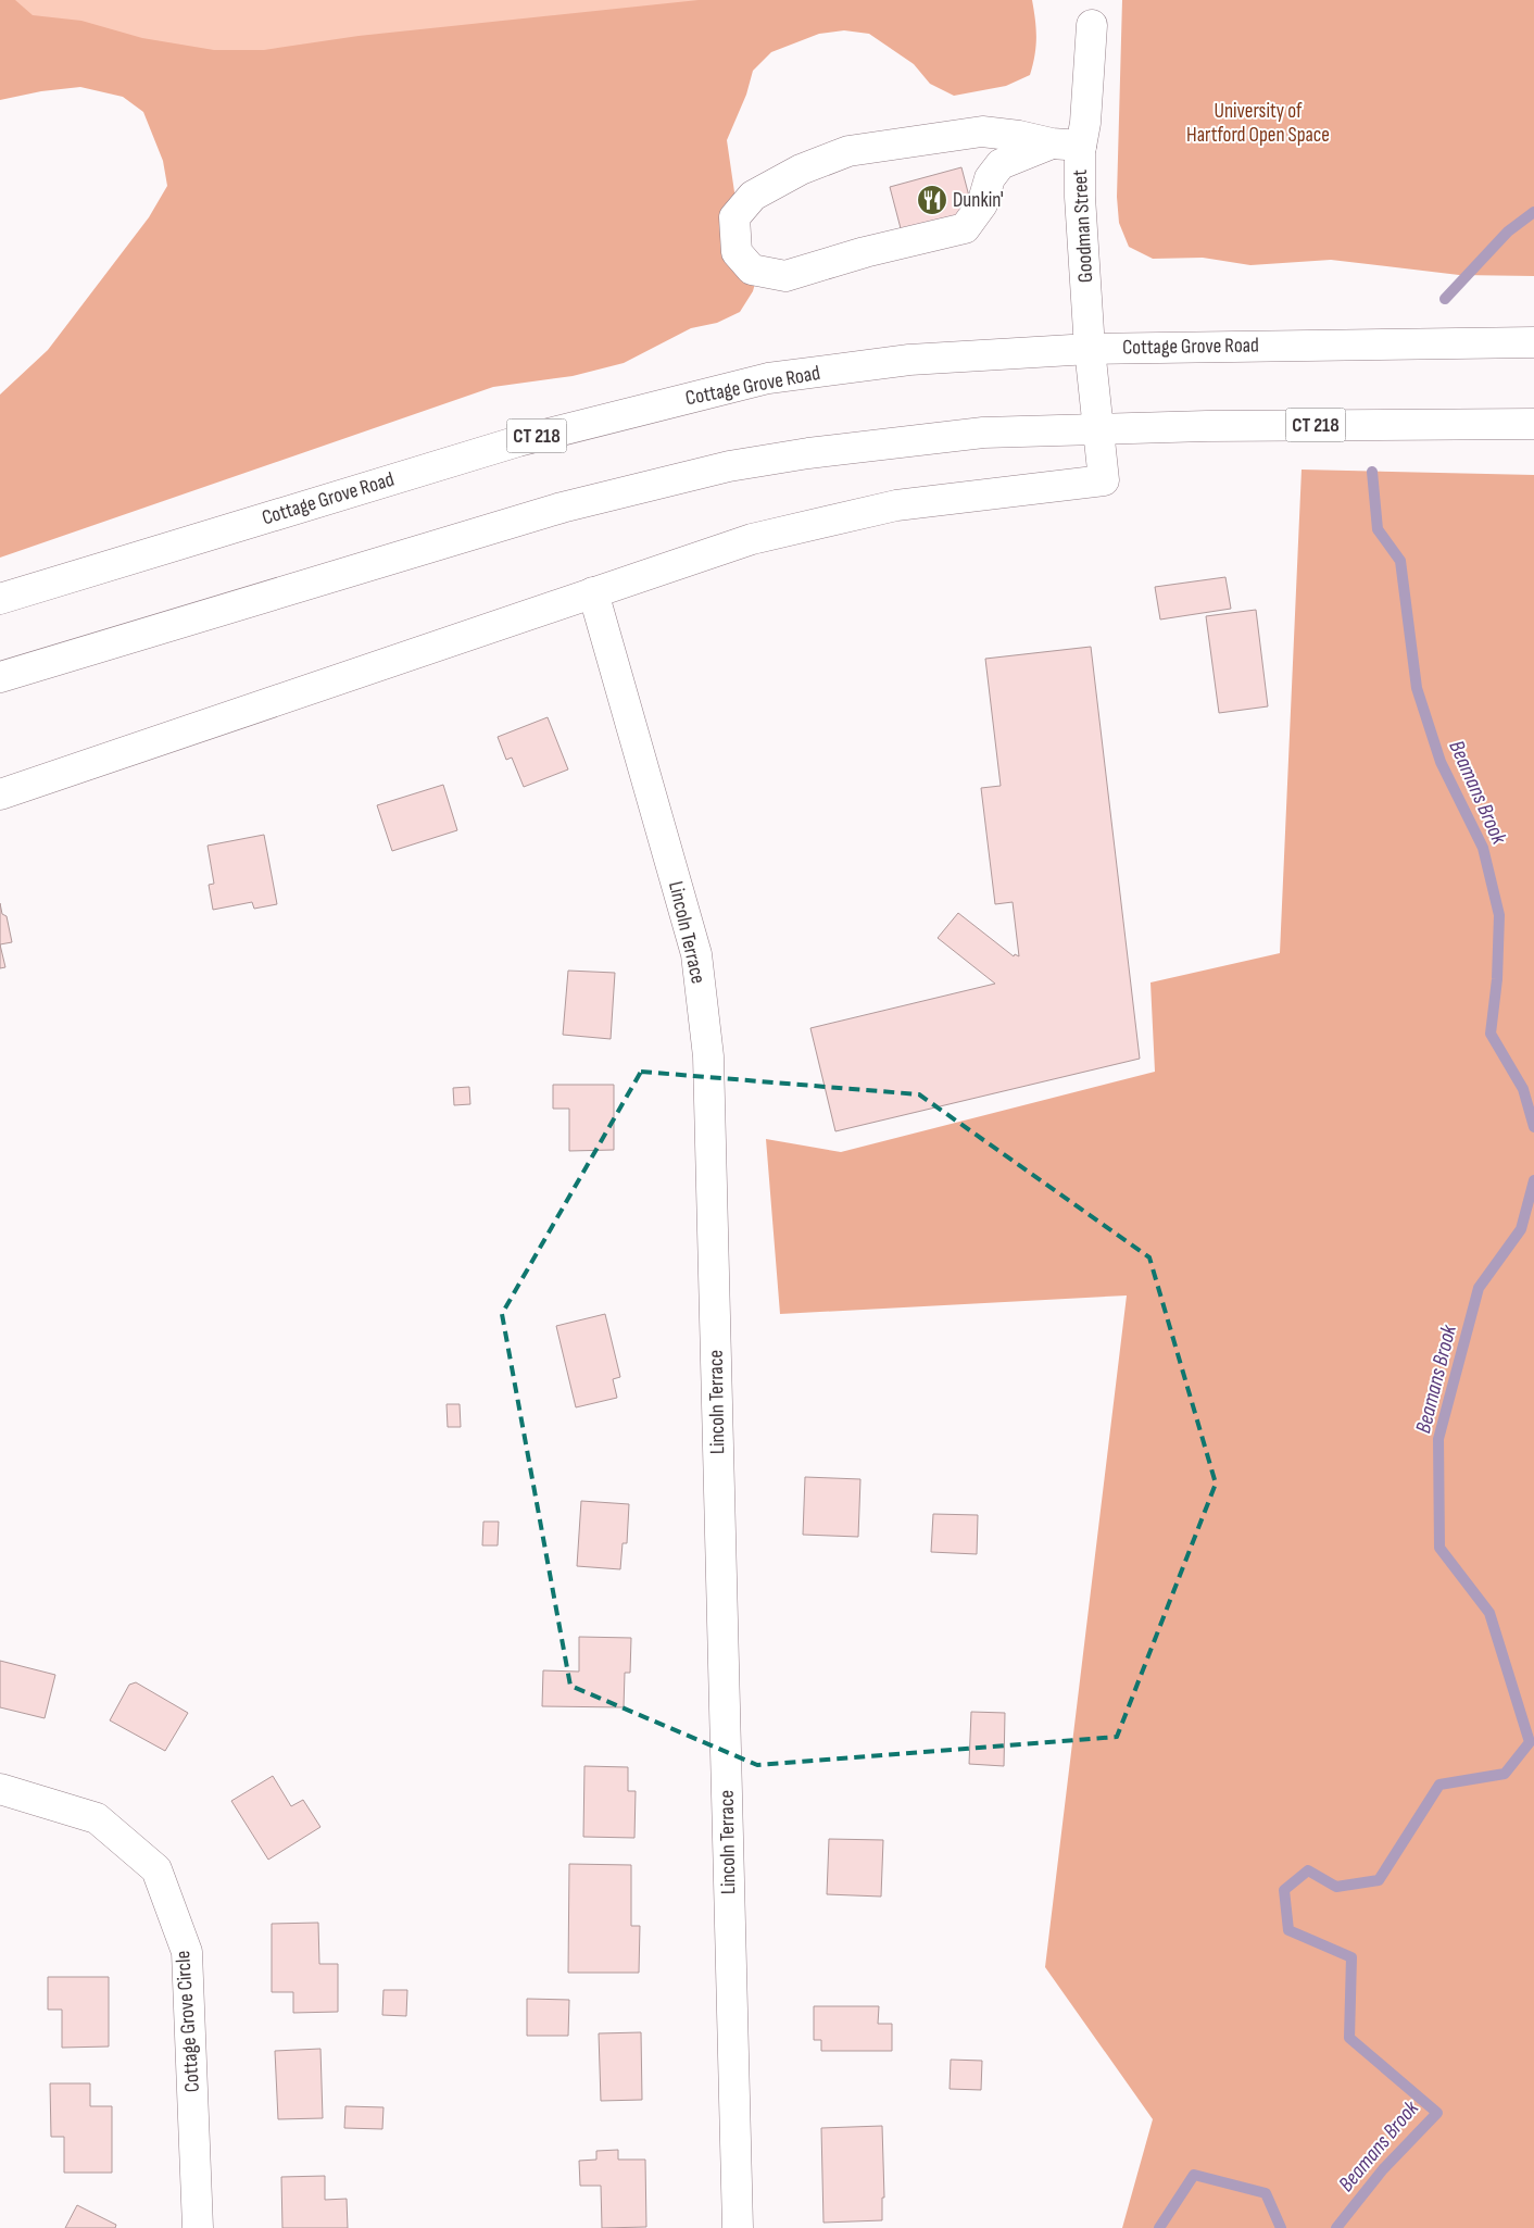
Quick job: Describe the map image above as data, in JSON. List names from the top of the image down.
{
  "streets": {
    "street": [
      "Goodman Street",
      "Cottage Grove Road",
      "CT 218",
      "Lincoln Terrace",
      "Cottage Grove Circle"
    ]
  },
  "crossings": [
    ["Goodman Street", "Cottage Grove Road"],
    ["Goodman Street", "CT 218"]
  ],
  "water": ["Beamans Brook"],
  "parks": ["University of Hartford Open Space"],
  "places": {
    "restaurant": ["Dunkin'"]
  }
}
